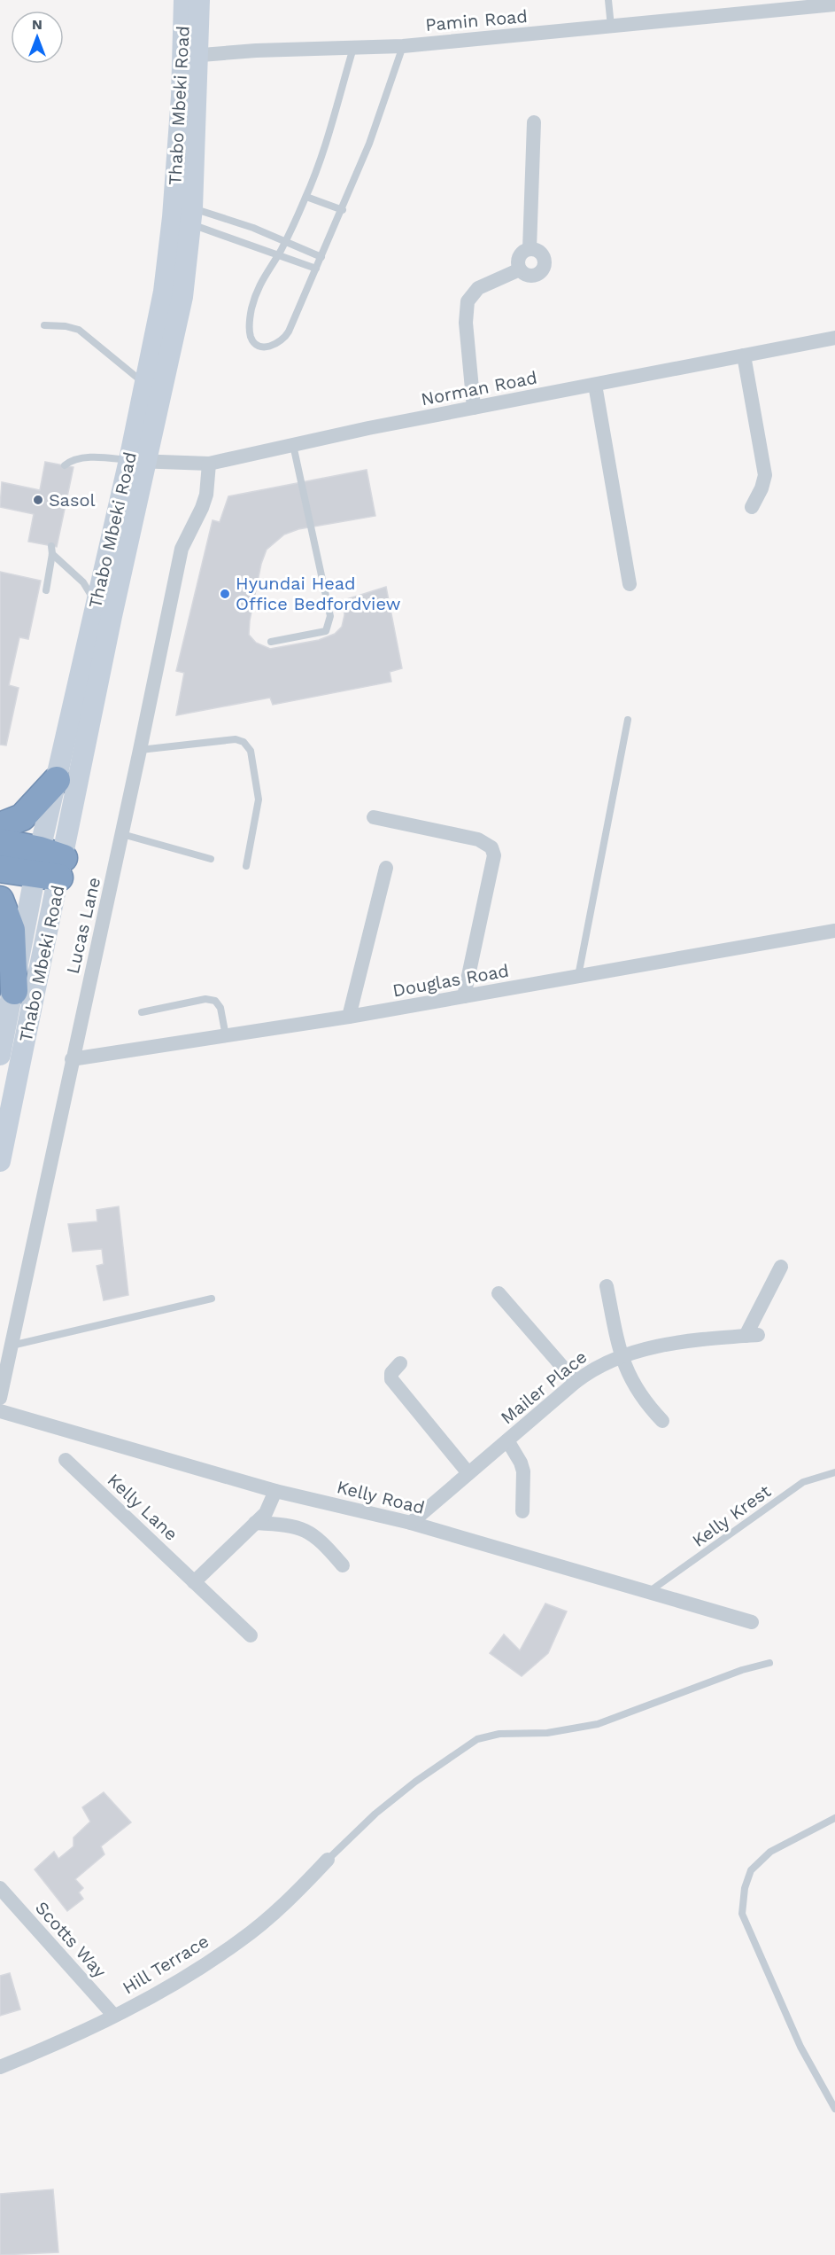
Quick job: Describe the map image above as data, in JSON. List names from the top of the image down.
{
  "streets": {
    "main road": ["Thabo Mbeki Road"],
    "street": [
      "Pamin Road",
      "Norman Road",
      "Lucas Lane",
      "Douglas Road",
      "Mailer Place",
      "Kelly Road",
      "Kelly Lane",
      "Scotts Way",
      "Hill Terrace"
    ],
    "lane": ["Kelly Krest"]
  },
  "crossings": [
    ["Pamin Road", "Thabo Mbeki Road"],
    ["Thabo Mbeki Road", "Norman Road"],
    ["Norman Road", "Lucas Lane"],
    ["Lucas Lane", "Douglas Road"],
    ["Mailer Place", "Kelly Road"],
    ["Kelly Road", "Kelly Krest"],
    ["Scotts Way", "Hill Terrace"]
  ],
  "places": ["Sasol", "Hyundai Head Office Bedfordview"],
  "north": "top"
}
